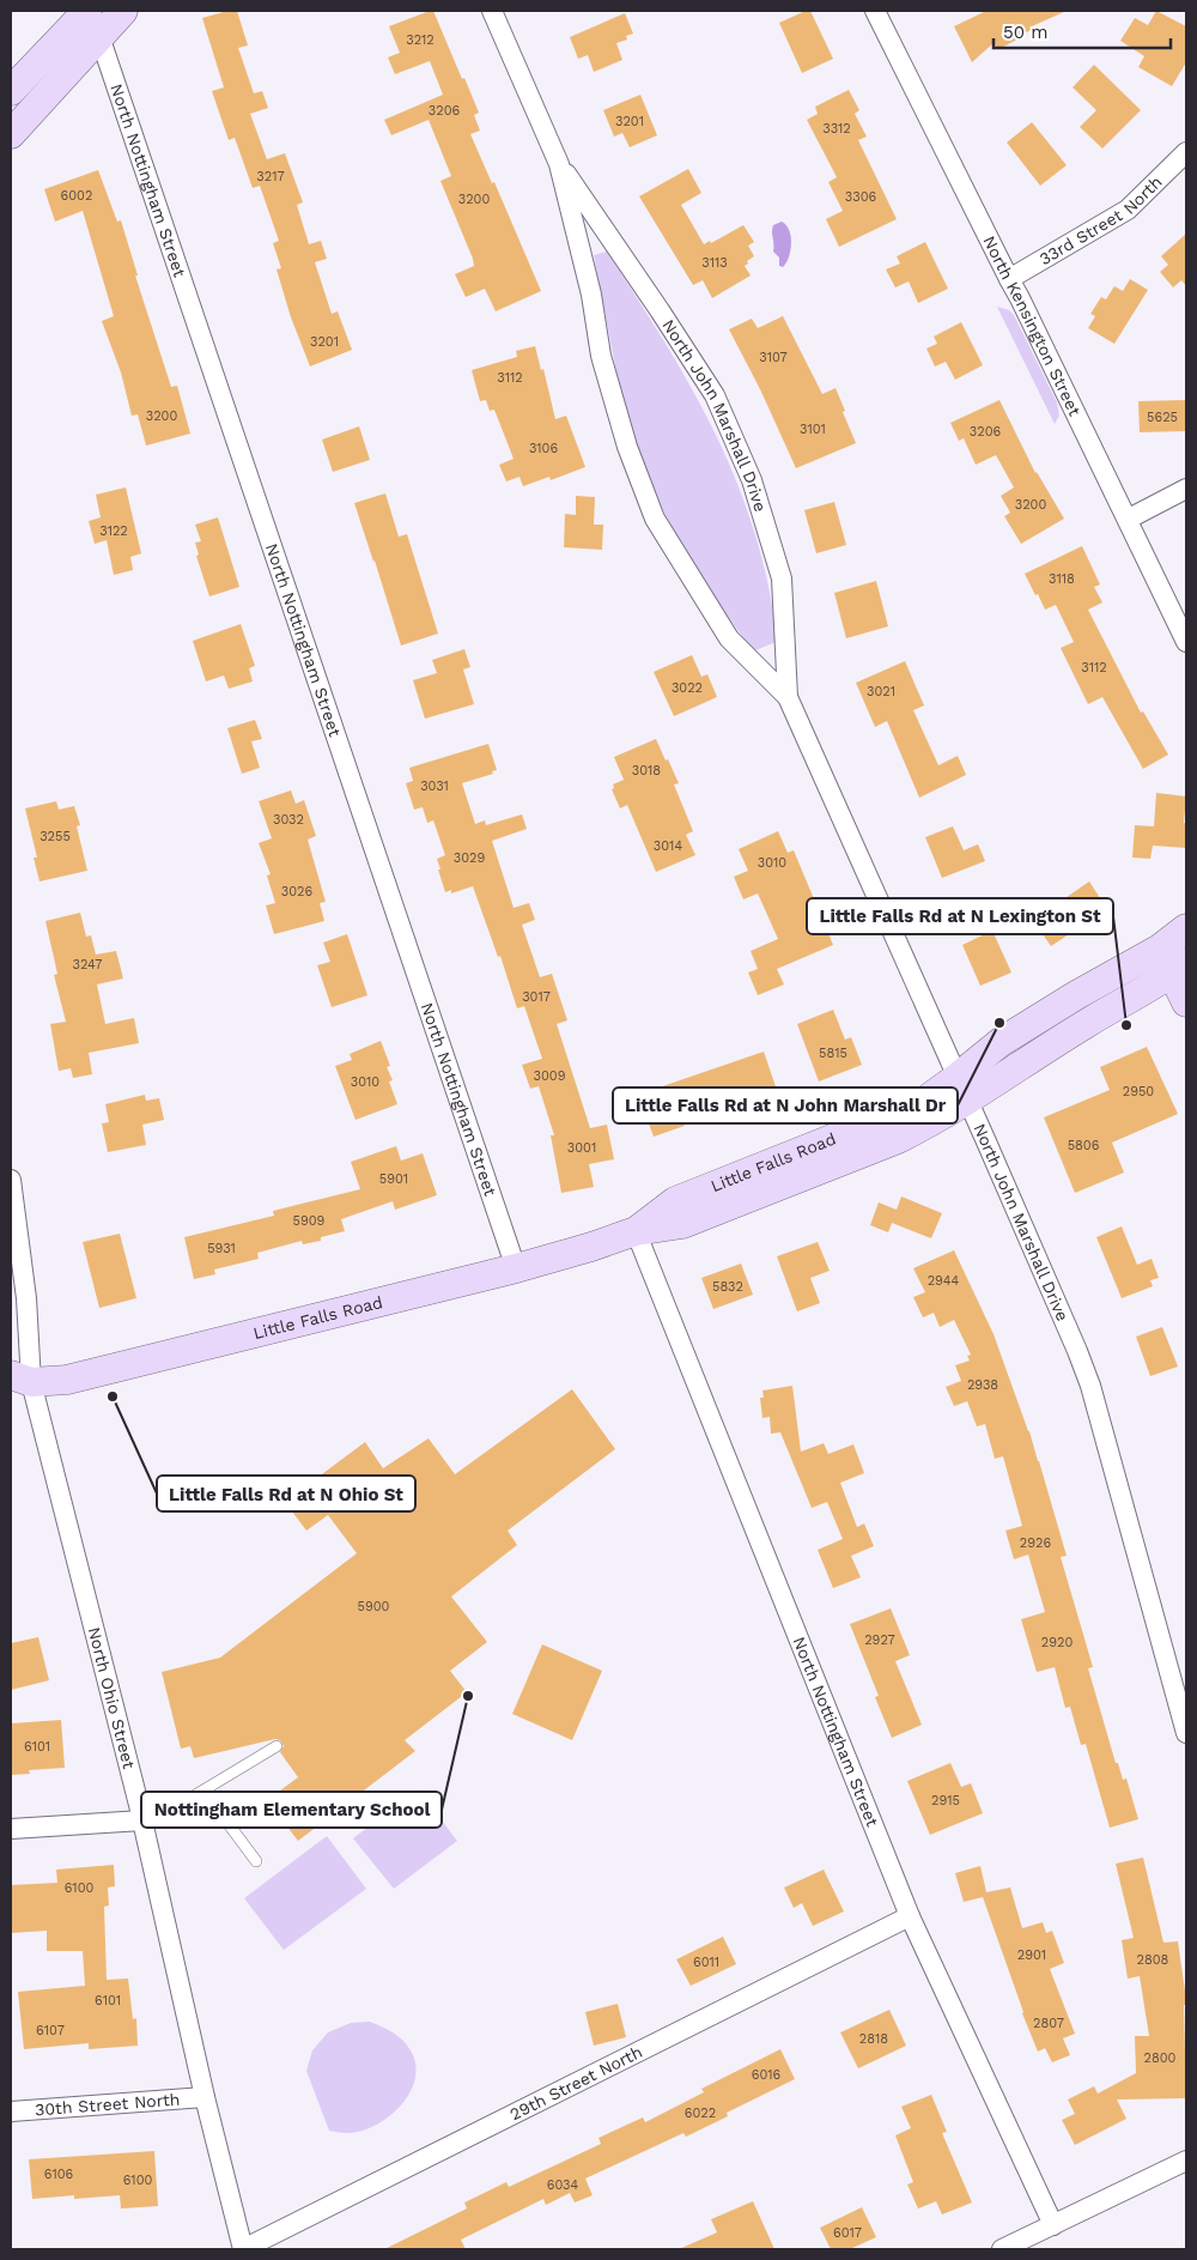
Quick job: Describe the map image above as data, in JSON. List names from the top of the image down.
{
  "streets": {
    "street": [
      "North Nottingham Street",
      "33rd Street North",
      "North Kensington Street",
      "North John Marshall Drive",
      "Little Falls Road",
      "North Ohio Street",
      "29th Street North",
      "30th Street North"
    ]
  },
  "crossings": [
    ["North Nottingham Street", "Little Falls Road"],
    ["North Nottingham Street", "29th Street North"],
    ["33rd Street North", "North Kensington Street"],
    ["North John Marshall Drive", "Little Falls Road"],
    ["Little Falls Road", "North Ohio Street"],
    ["North Ohio Street", "29th Street North"],
    ["North Ohio Street", "30th Street North"]
  ],
  "places": [
    "Little Falls Rd at N John Marshall Dr",
    "Little Falls Rd at N Lexington St",
    "Little Falls Rd at N Ohio St",
    "Nottingham Elementary School"
  ],
  "house_numbers": [
    "3212",
    "3206",
    "3201",
    "3312",
    "3217",
    "6002",
    "3306",
    "3200",
    "3113",
    "3201",
    "3107",
    "3112",
    "3200",
    "5625",
    "3101",
    "3206",
    "3106",
    "3200",
    "3122",
    "3118",
    "3112",
    "3022",
    "3021",
    "3018",
    "3031",
    "3032",
    "3255",
    "3014",
    "3029",
    "3010",
    "3026",
    "3247",
    "3017",
    "5815",
    "3009",
    "3010",
    "2950",
    "5806",
    "3001",
    "5901",
    "5909",
    "5931",
    "2944",
    "5832",
    "2938",
    "2926",
    "5900",
    "2927",
    "2920",
    "6101",
    "2915",
    "6100",
    "2901",
    "2808",
    "6011",
    "6101",
    "2807",
    "6107",
    "2818",
    "2800",
    "6016",
    "6022",
    "6106",
    "6100",
    "6034",
    "6017"
  ],
  "scale_bar": "50 m"
}
